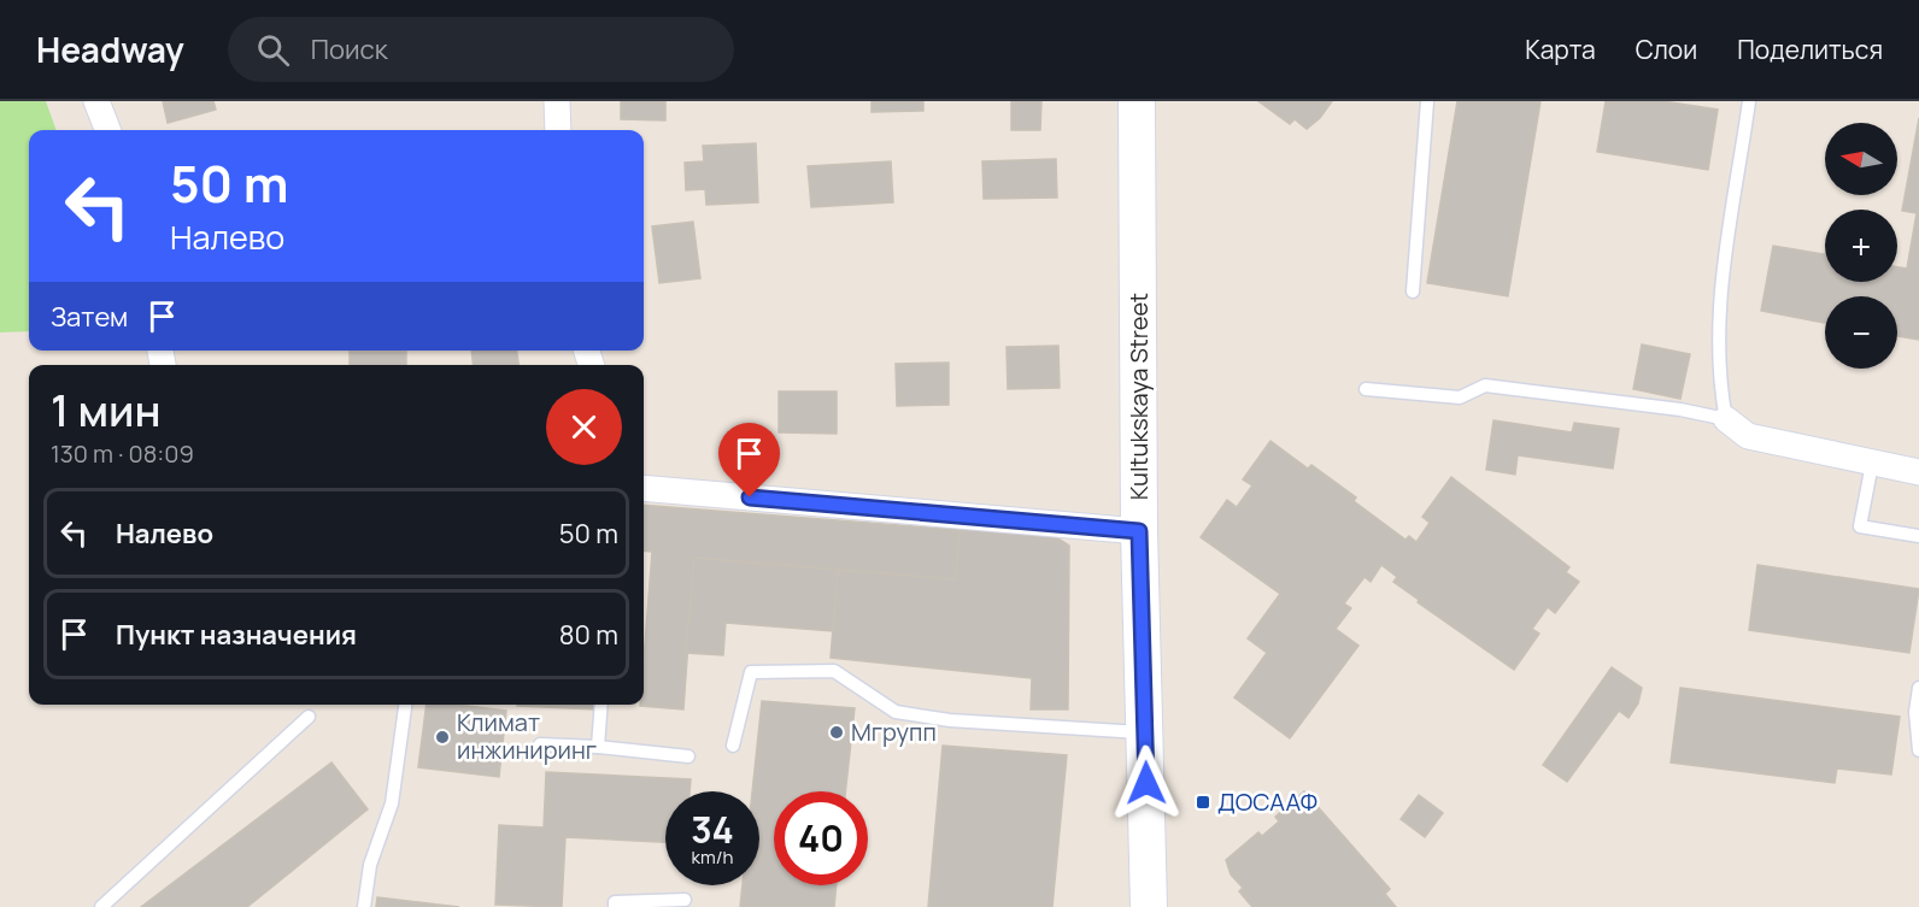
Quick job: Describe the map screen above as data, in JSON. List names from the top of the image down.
{
  "streets": {
    "street": ["Kultukskaya Street"]
  },
  "places": {
    "other": ["Мгрупп", "Климат инжиниринг"],
    "transit": ["ДОСААФ"]
  },
  "north": "left",
  "page": {
    "header": "Headway",
    "search": "Поиск",
    "nav": ["Карта", "Слои", "Поделиться"],
    "map_buttons": ["+", "−"],
    "turn": ["50 m", "Налево"],
    "then": "Затем",
    "heading": ["1 мин", "130 m · 08:09"],
    "list": [
      {
        "name": "Налево",
        "value": "50 m"
      },
      {
        "name": "Пункт назначения",
        "value": "80 m"
      }
    ],
    "speed": "34 km/h",
    "limit": "40"
  }
}
